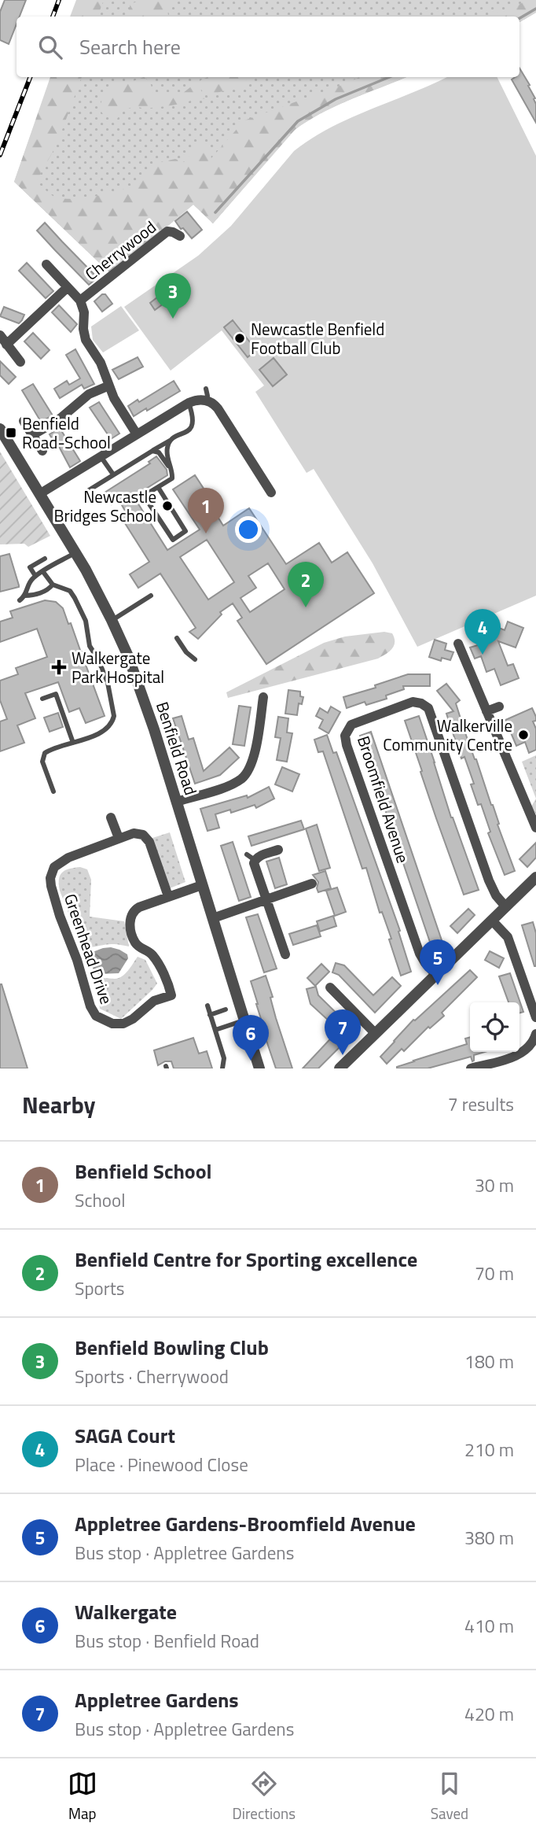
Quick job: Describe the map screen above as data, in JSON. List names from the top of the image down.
{
  "streets": {
    "street": [
      "Cherrywood",
      "Benfield Road",
      "Broomfield Avenue",
      "Greenhead Drive"
    ]
  },
  "crossings": [
    ["Benfield Road", "Greenhead Drive"]
  ],
  "places": {
    "other": ["Newcastle Benfield Football Club", "Newcastle Bridges School", "Walkerville Community Centre"],
    "transit": ["Benfield Road-School"],
    "health": ["Walkergate Park Hospital"]
  },
  "page": {
    "search": "Search here",
    "pins": [
      "3",
      "1",
      "2",
      "4",
      "5",
      "7",
      "6"
    ],
    "heading": ["Nearby", "7 results"],
    "list": [
      {
        "mark": "1",
        "name": "Benfield School",
        "note": "School",
        "value": "30 m"
      },
      {
        "mark": "2",
        "name": "Benfield Centre for Sporting excellence",
        "note": "Sports",
        "value": "70 m"
      },
      {
        "mark": "3",
        "name": "Benfield Bowling Club",
        "note": "Sports · Cherrywood",
        "value": "180 m"
      },
      {
        "mark": "4",
        "name": "SAGA Court",
        "note": "Place · Pinewood Close",
        "value": "210 m"
      },
      {
        "mark": "5",
        "name": "Appletree Gardens-Broomfield Avenue",
        "note": "Bus stop · Appletree Gardens",
        "value": "380 m"
      },
      {
        "mark": "6",
        "name": "Walkergate",
        "note": "Bus stop · Benfield Road",
        "value": "410 m"
      },
      {
        "mark": "7",
        "name": "Appletree Gardens",
        "note": "Bus stop · Appletree Gardens",
        "value": "420 m"
      }
    ],
    "nav": ["Map", "Directions", "Saved"]
  }
}
